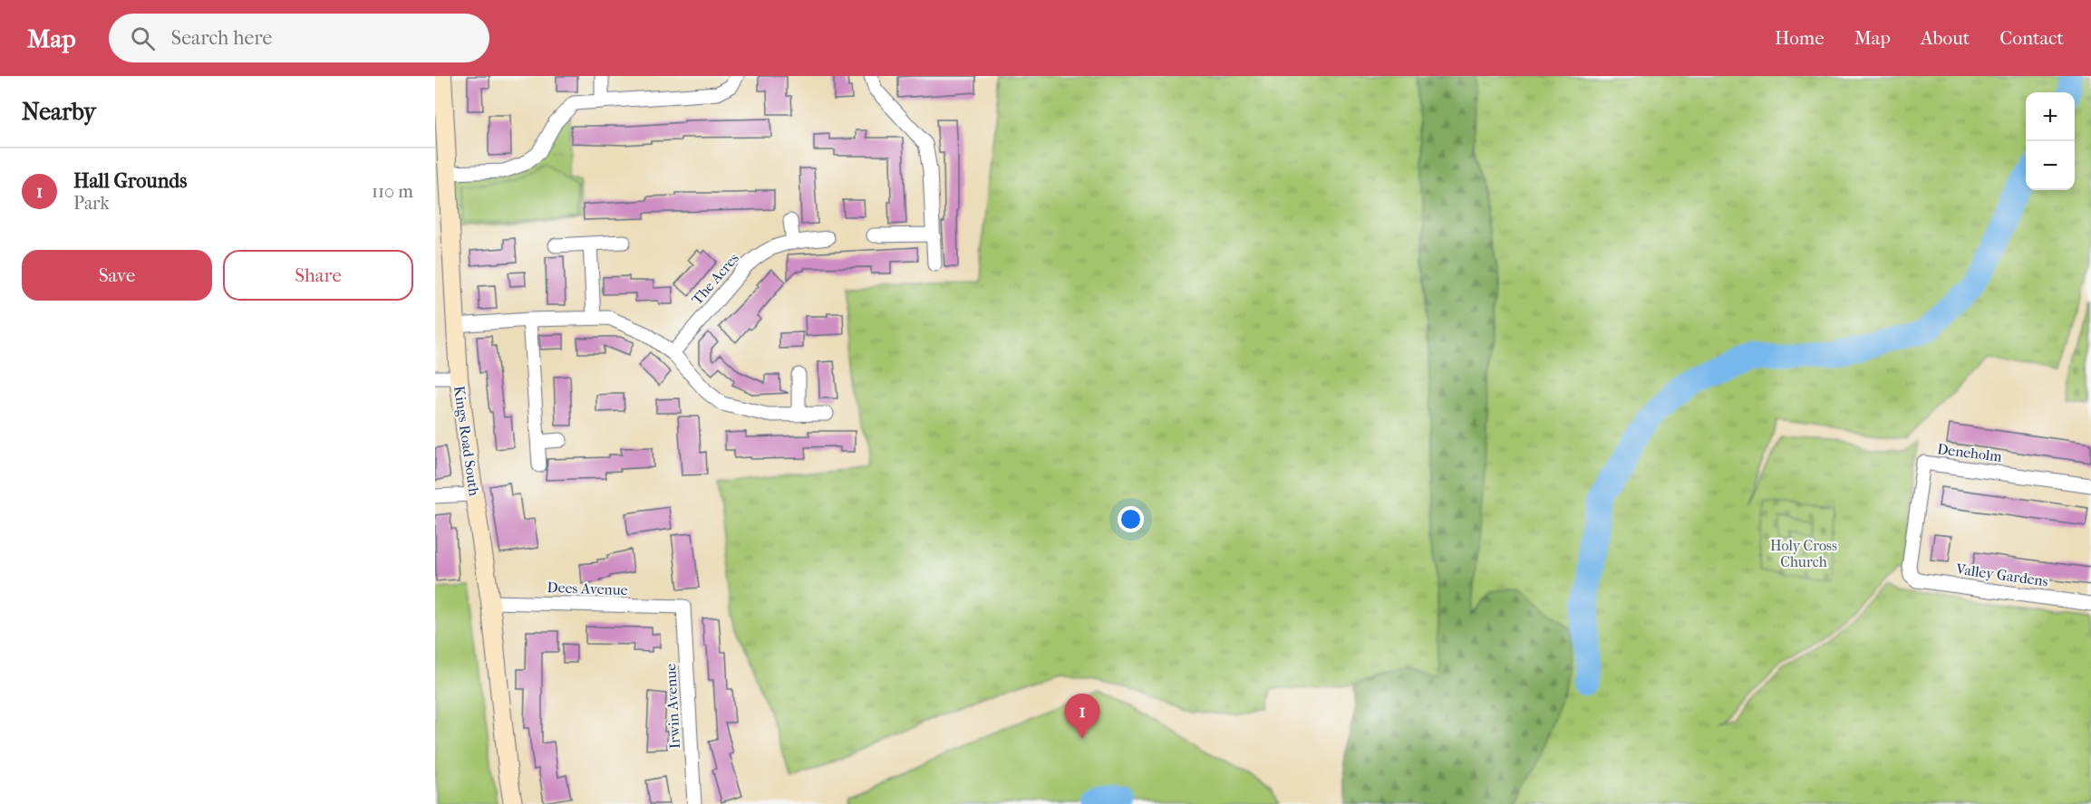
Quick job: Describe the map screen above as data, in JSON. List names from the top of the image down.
{
  "streets": {
    "street": [
      "The Acres",
      "Kings Road South",
      "Deneholm",
      "Valley Gardens",
      "Dees Avenue",
      "Irwin Avenue"
    ]
  },
  "crossings": [
    ["Kings Road South", "Dees Avenue"],
    ["Deneholm", "Valley Gardens"],
    ["Dees Avenue", "Irwin Avenue"]
  ],
  "parks": ["Holy Cross Church"],
  "page": {
    "header": "Map",
    "search": "Search here",
    "nav": [
      "Home",
      "Map",
      "About",
      "Contact"
    ],
    "heading": "Nearby",
    "map_buttons": ["+", "−"],
    "list": [
      {
        "mark": "1",
        "name": "Hall Grounds",
        "note": "Park",
        "value": "110 m"
      }
    ],
    "buttons": ["Save", "Share"],
    "pins": "1"
  }
}
